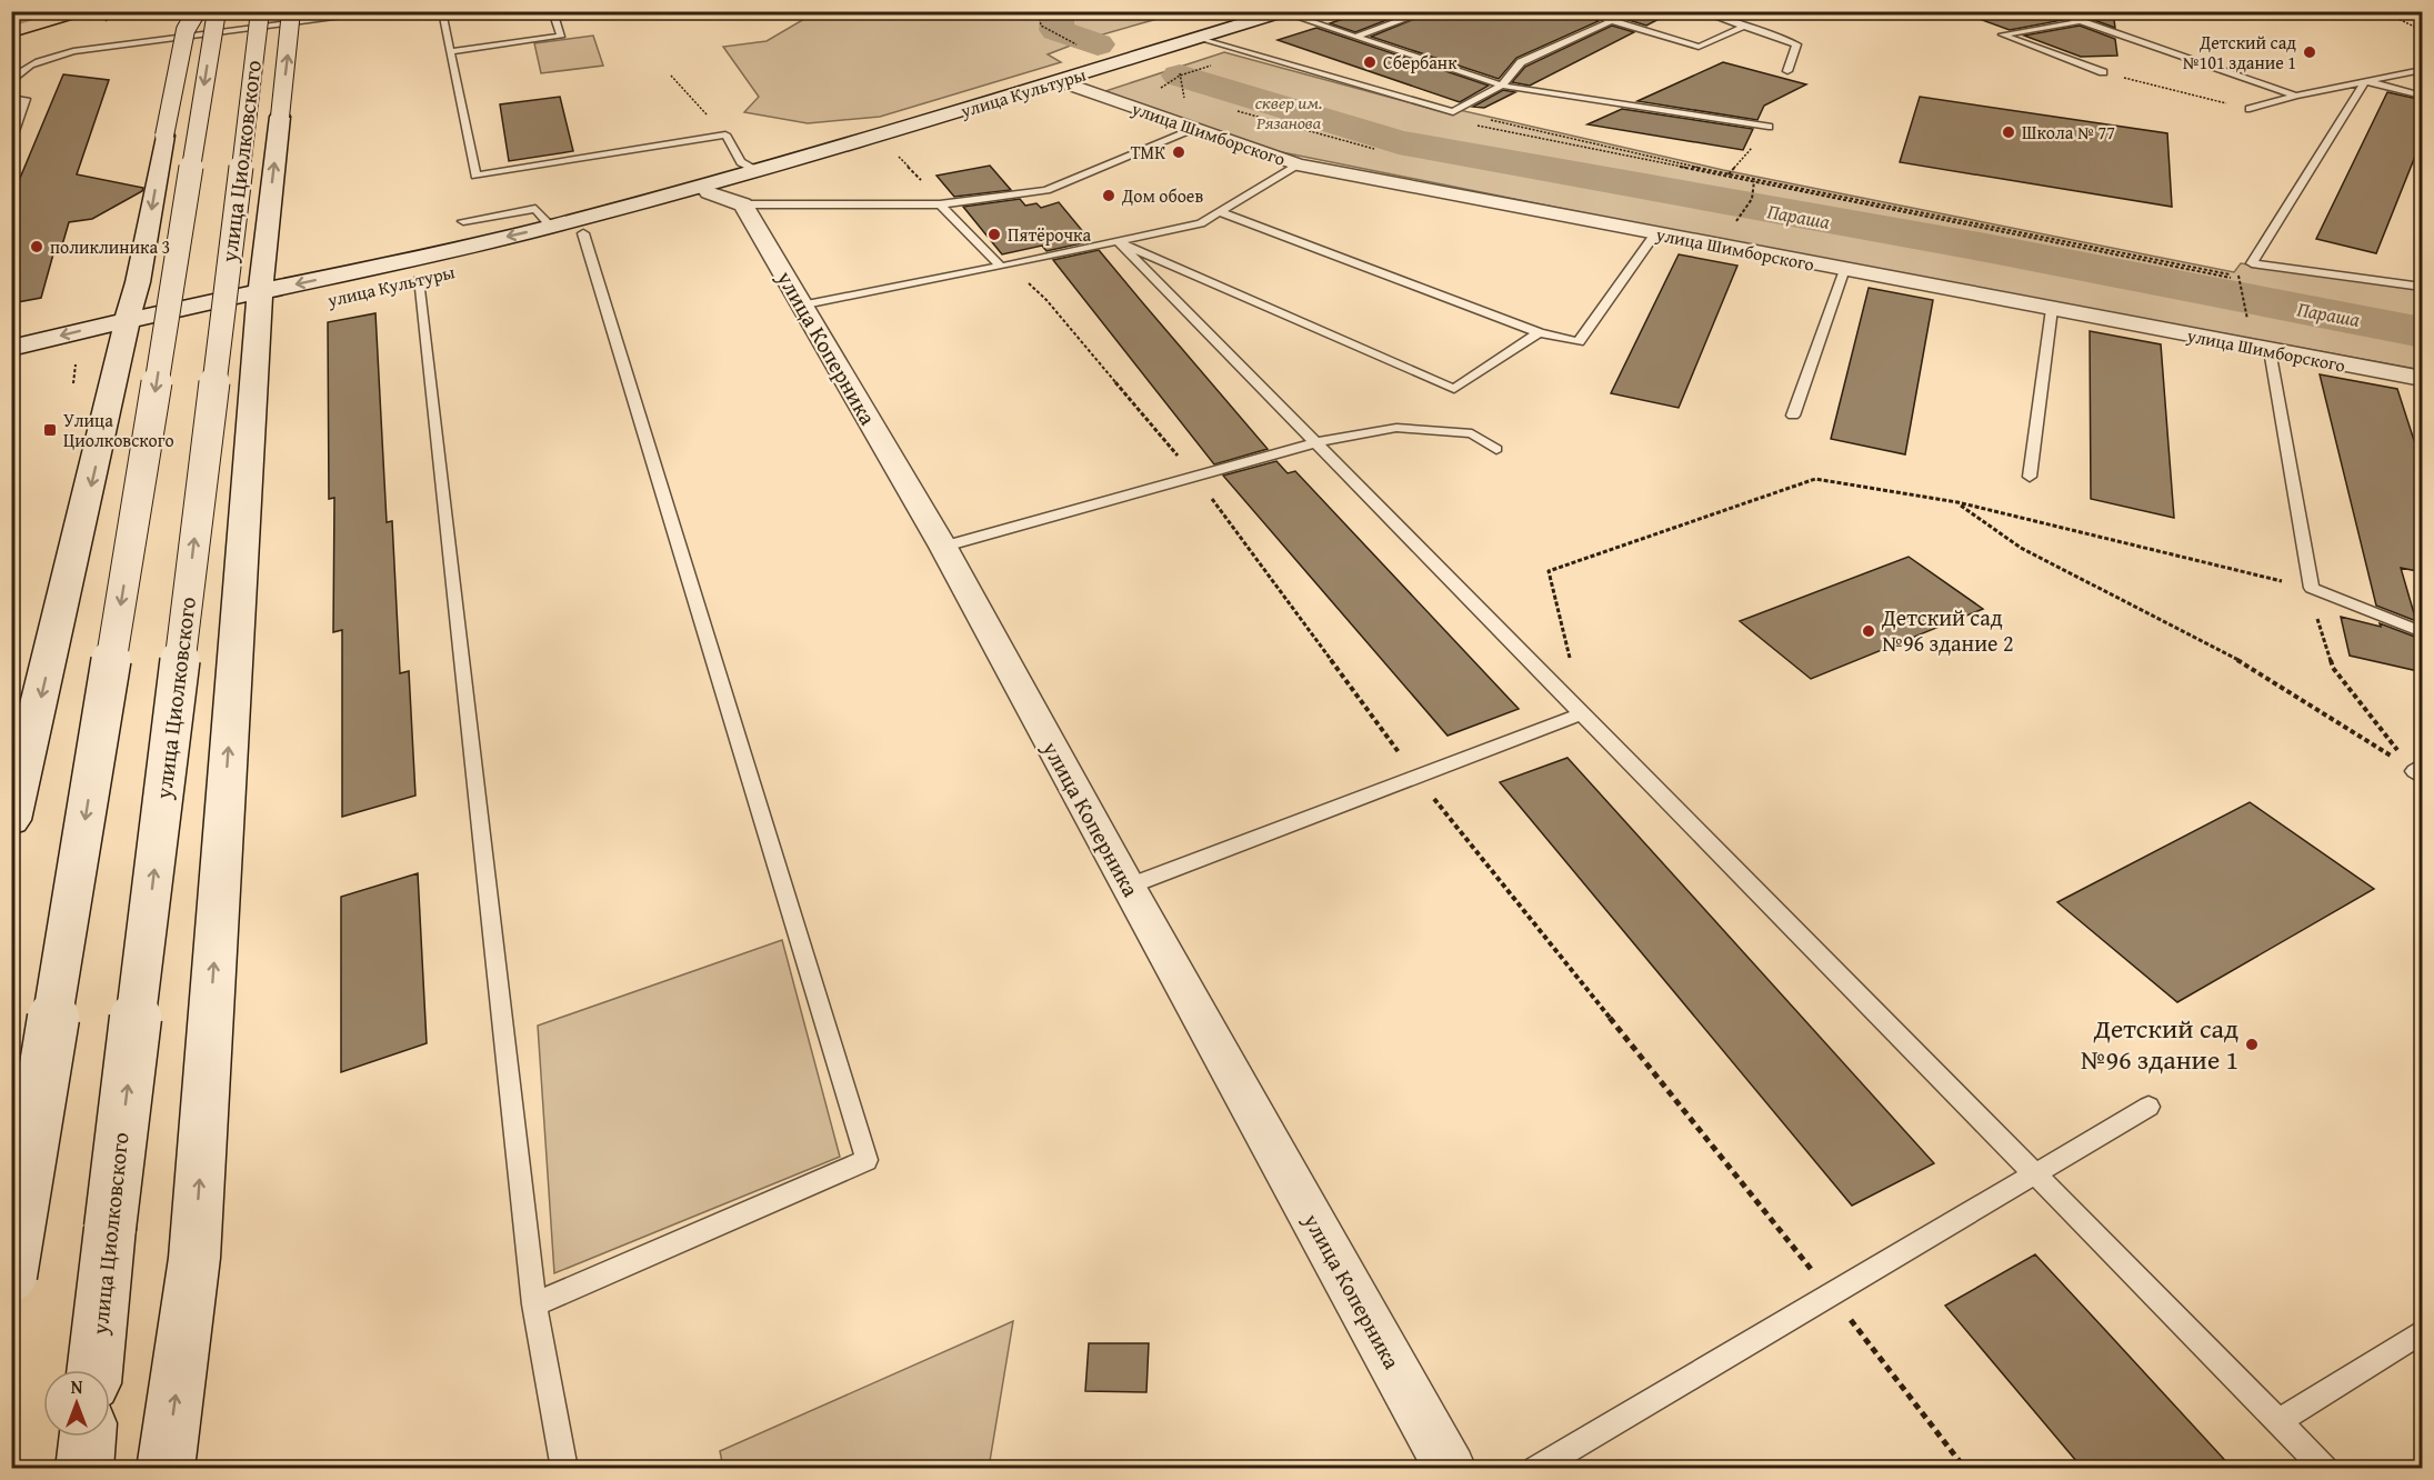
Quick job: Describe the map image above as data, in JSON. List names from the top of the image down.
{
  "streets": {
    "main road": ["улица Культуры", "улица Циолковского"],
    "street": ["улица Шимборского", "улица Коперника"]
  },
  "crossings": [
    ["улица Культуры", "улица Шимборского"]
  ],
  "water": ["Параша"],
  "parks": ["сквер им. Рязанова"],
  "places": {
    "other": [
      "Детский сад №101 здание 1",
      "Сбербанк",
      "Школа № 77",
      "ТМК",
      "Дом обоев",
      "Пятёрочка",
      "поликлиника 3",
      "Детский сад №96 здание 2",
      "Детский сад №96 здание 1"
    ],
    "transit": ["Улица Циолковского"]
  },
  "north": "top"
}
